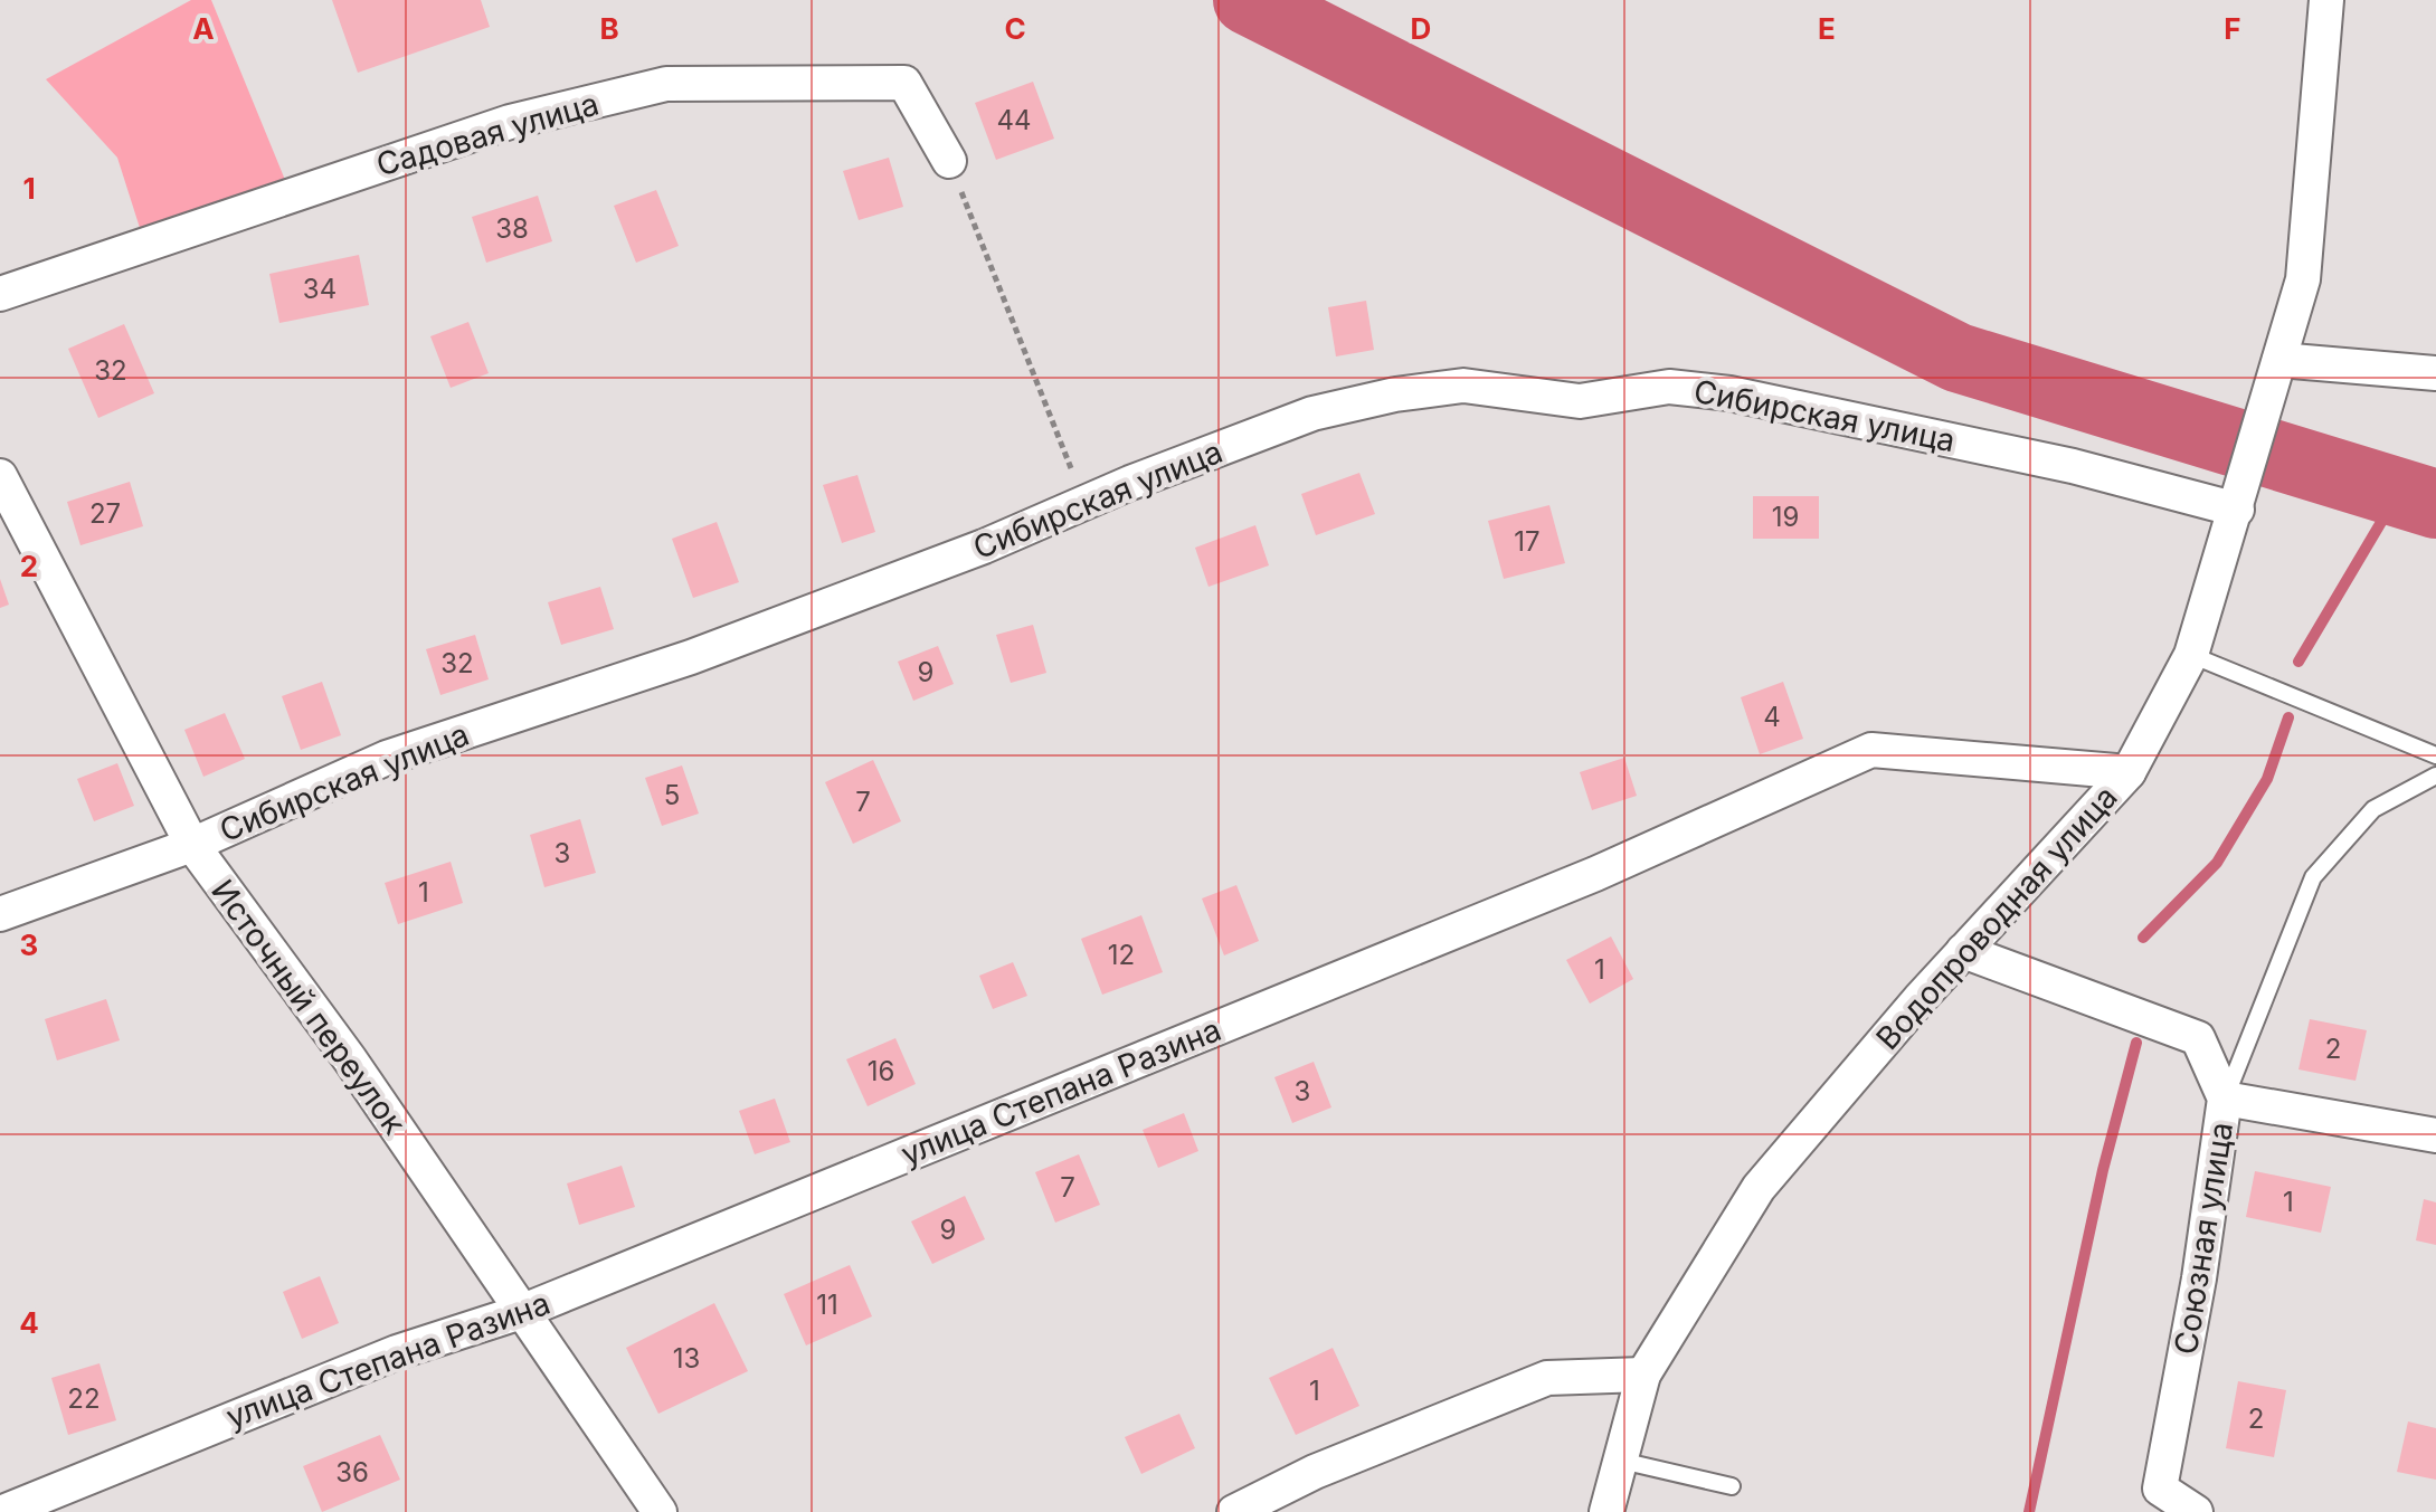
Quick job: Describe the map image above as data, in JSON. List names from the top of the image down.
{
  "streets": {
    "street": [
      "Садовая улица",
      "Сибирская улица",
      "Водопроводная улица",
      "Источный переулок",
      "улица Степана Разина",
      "Союзная улица"
    ]
  },
  "crossings": [
    ["Сибирская улица", "Водопроводная улица"],
    ["Сибирская улица", "Источный переулок"],
    ["Водопроводная улица", "улица Степана Разина"],
    ["Водопроводная улица", "Союзная улица"],
    ["Источный переулок", "улица Степана Разина"]
  ],
  "house_numbers": [
    "44",
    "38",
    "34",
    "32",
    "27",
    "19",
    "17",
    "32",
    "9",
    "4",
    "5",
    "7",
    "3",
    "1",
    "12",
    "1",
    "2",
    "16",
    "3",
    "7",
    "1",
    "9",
    "11",
    "13",
    "1",
    "22",
    "2",
    "36"
  ],
  "grid": {
    "columns": [
      "A",
      "B",
      "C",
      "D",
      "E",
      "F"
    ],
    "rows": [
      "1",
      "2",
      "3",
      "4"
    ]
  }
}
